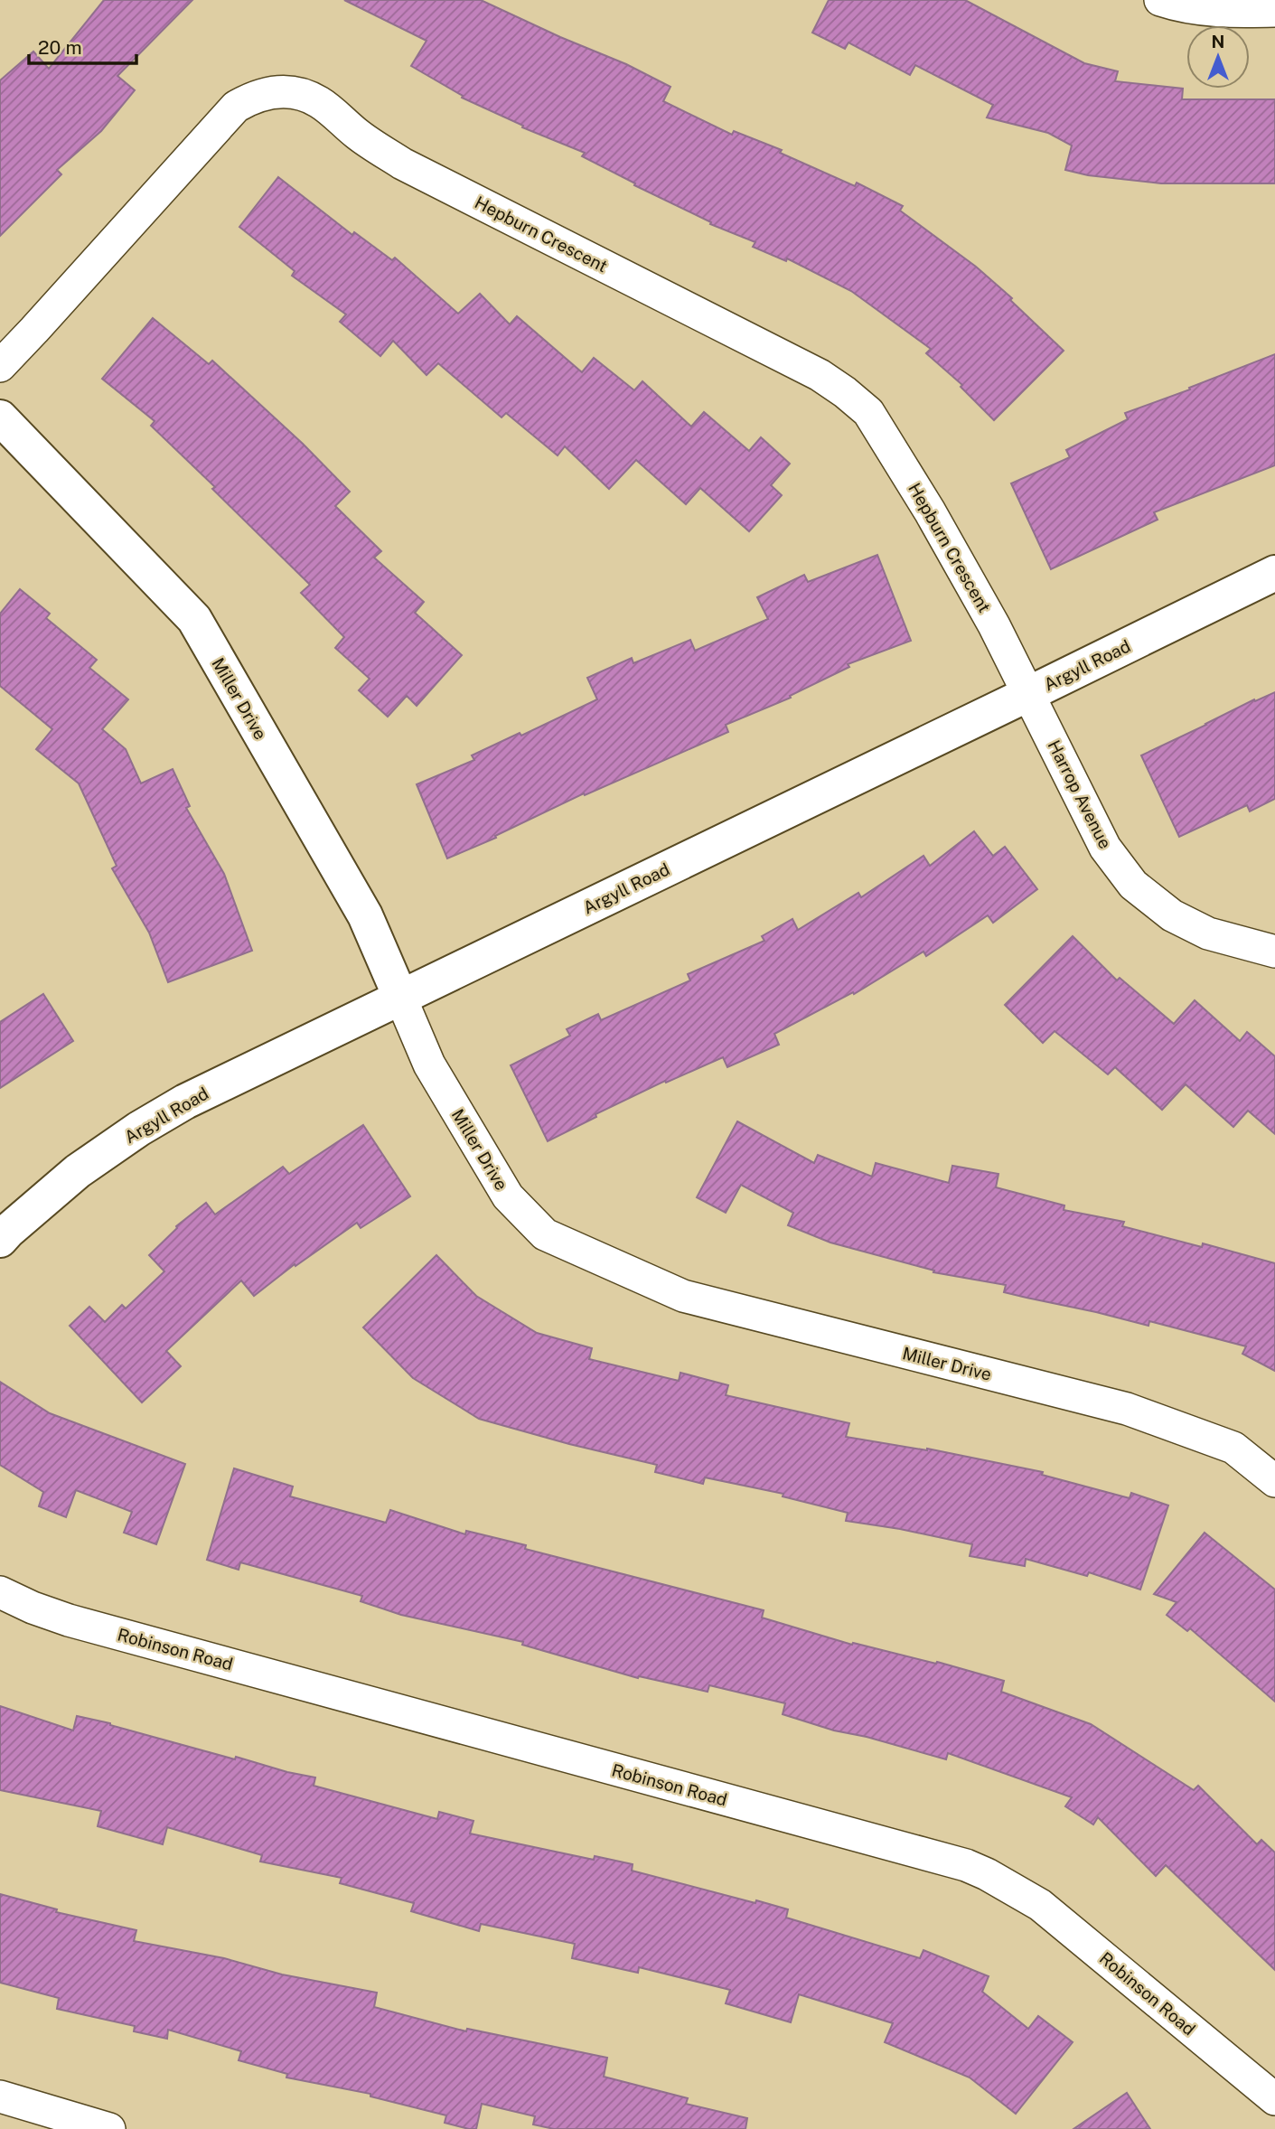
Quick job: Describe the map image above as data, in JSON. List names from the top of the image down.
{
  "streets": {
    "street": [
      "Hepburn Crescent",
      "Argyll Road",
      "Miller Drive",
      "Harrop Avenue",
      "Robinson Road"
    ]
  },
  "crossings": [
    ["Hepburn Crescent", "Argyll Road"],
    ["Hepburn Crescent", "Harrop Avenue"],
    ["Argyll Road", "Miller Drive"],
    ["Argyll Road", "Harrop Avenue"]
  ],
  "scale_bar": "20 m",
  "north": "top"
}
